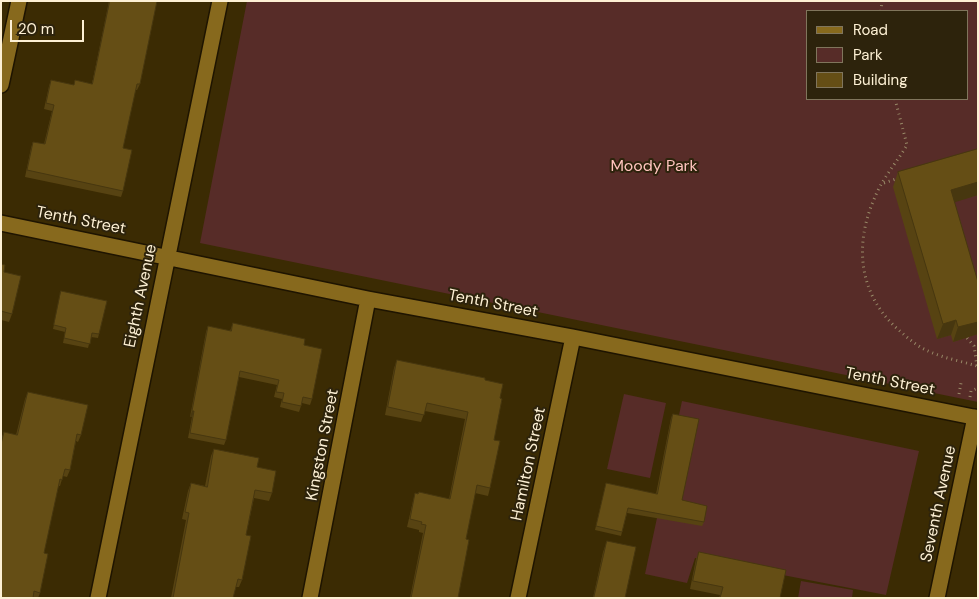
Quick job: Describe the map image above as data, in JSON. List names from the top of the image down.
{
  "streets": {
    "street": [
      "Tenth Street",
      "Eighth Avenue",
      "Kingston Street",
      "Hamilton Street",
      "Seventh Avenue"
    ]
  },
  "crossings": [
    ["Tenth Street", "Eighth Avenue"],
    ["Tenth Street", "Kingston Street"],
    ["Tenth Street", "Hamilton Street"],
    ["Tenth Street", "Seventh Avenue"]
  ],
  "parks": ["Moody Park"],
  "legend": ["Road", "Park", "Building"],
  "scale_bar": "20 m"
}
